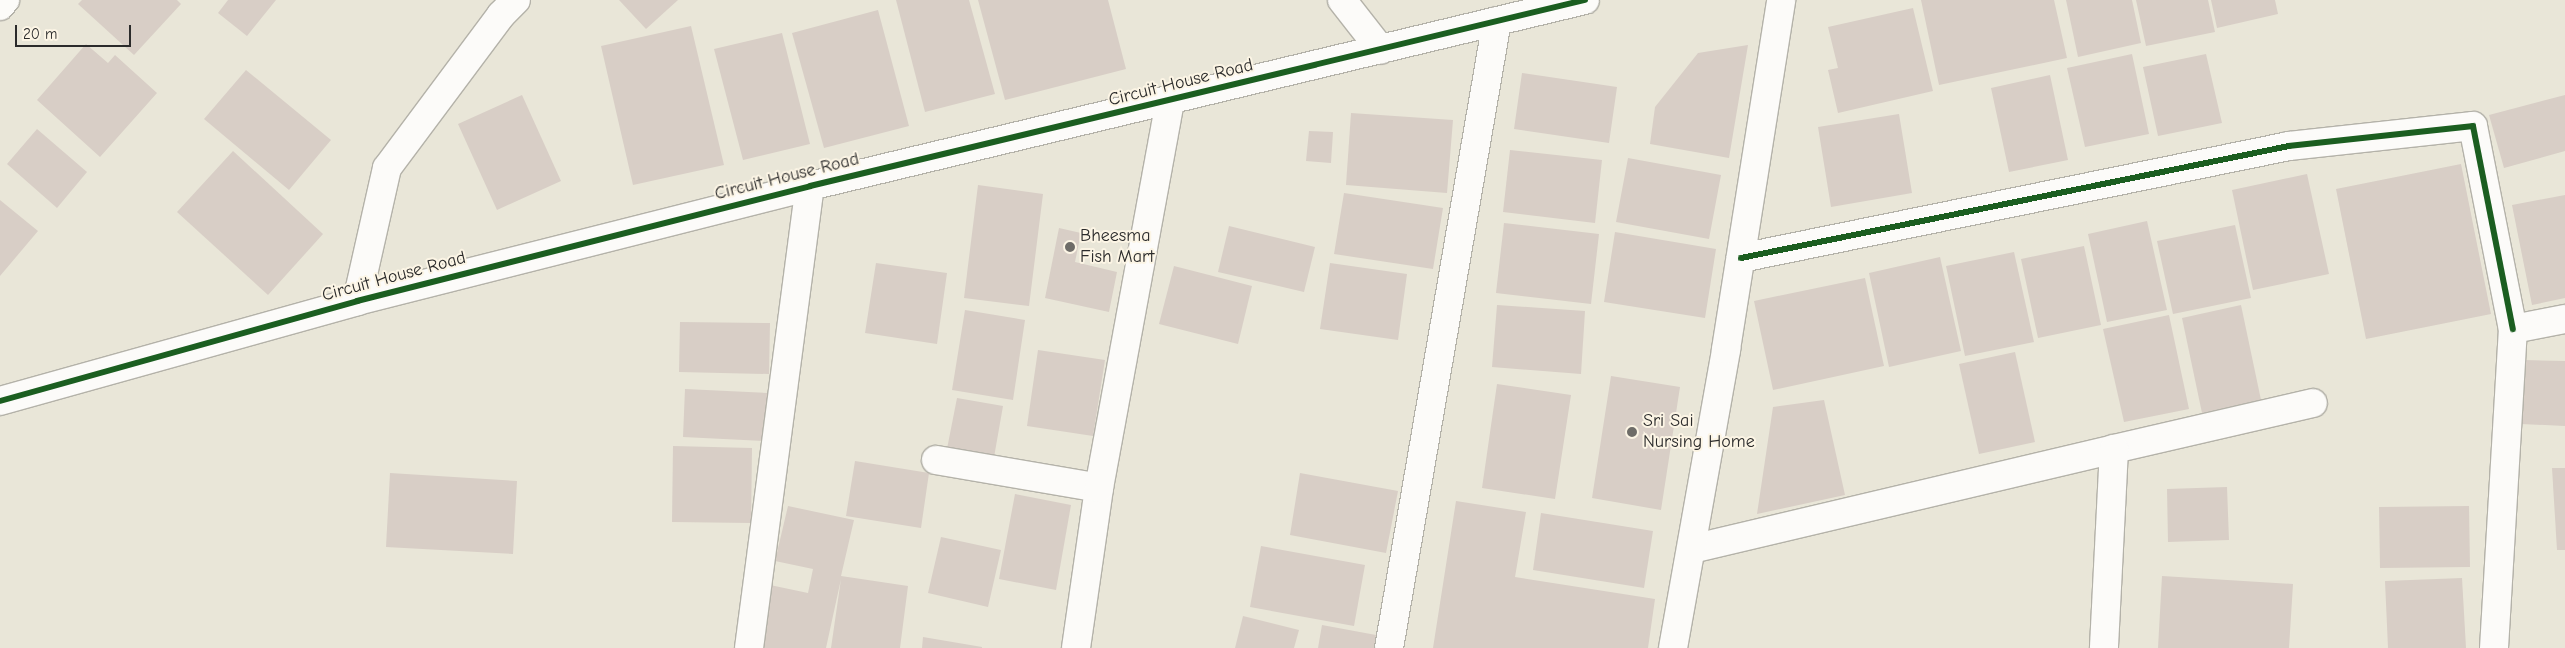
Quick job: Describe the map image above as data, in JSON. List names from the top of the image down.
{
  "streets": {
    "street": ["Circuit House Road"]
  },
  "places": ["Bheesma Fish Mart", "Sri Sai Nursing Home"],
  "scale_bar": "20 m"
}
